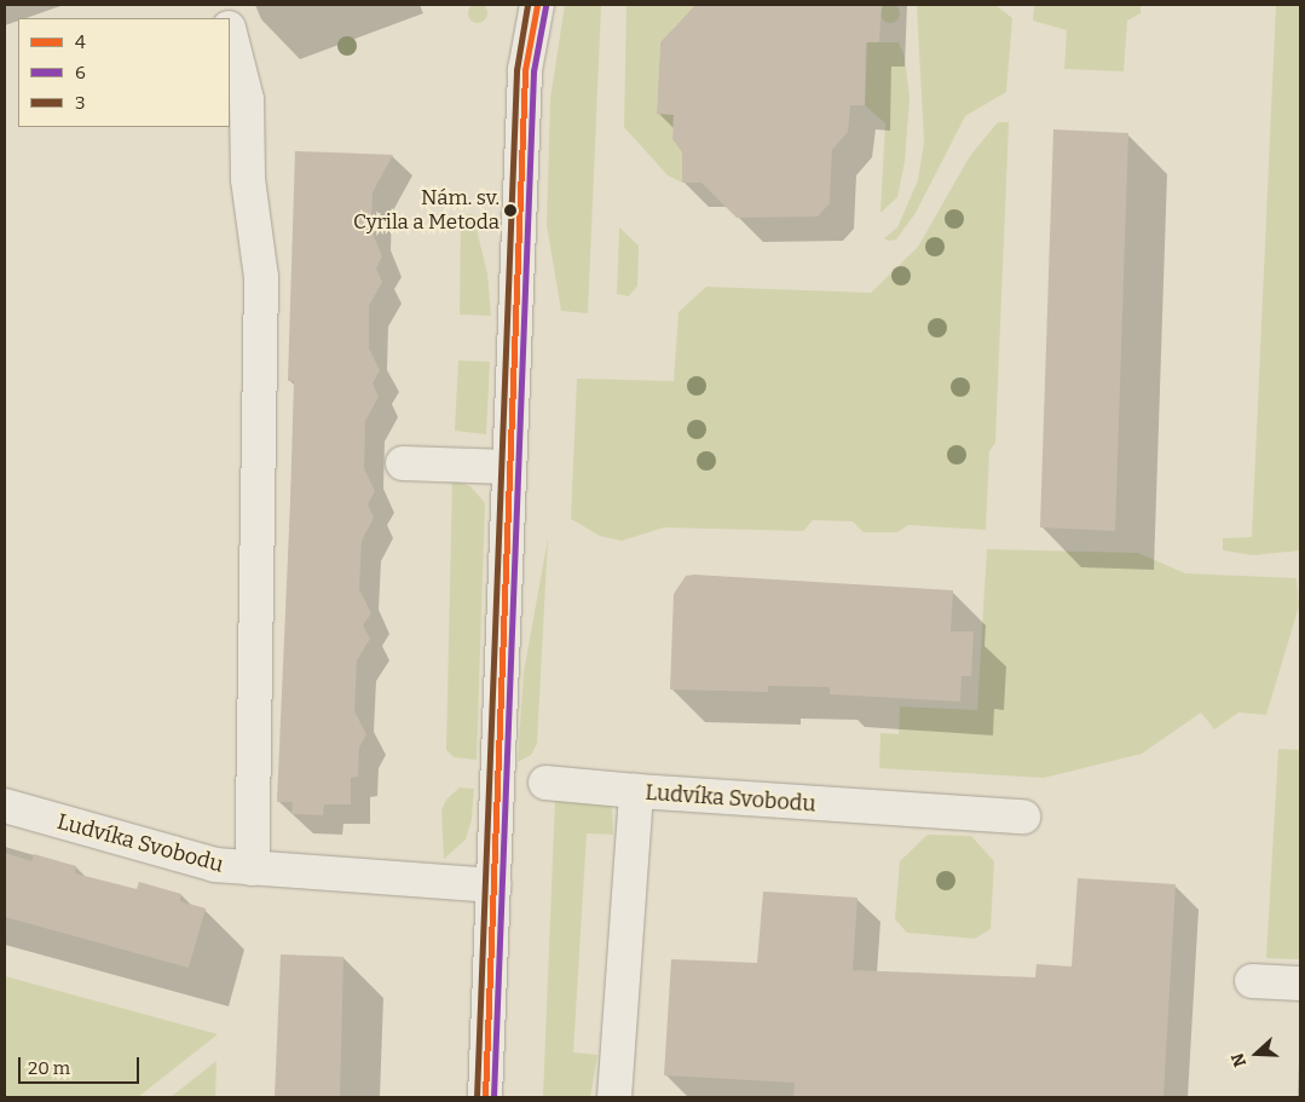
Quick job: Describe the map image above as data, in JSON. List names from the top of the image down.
{
  "streets": {
    "street": ["Ludvíka Svobodu"]
  },
  "places": ["Nám. sv. Cyrila a Metoda"],
  "lines": ["transit line 4", "transit line 3", "transit line 6"],
  "legend": ["4", "6", "3"],
  "scale_bar": "20 m",
  "north": "left"
}
